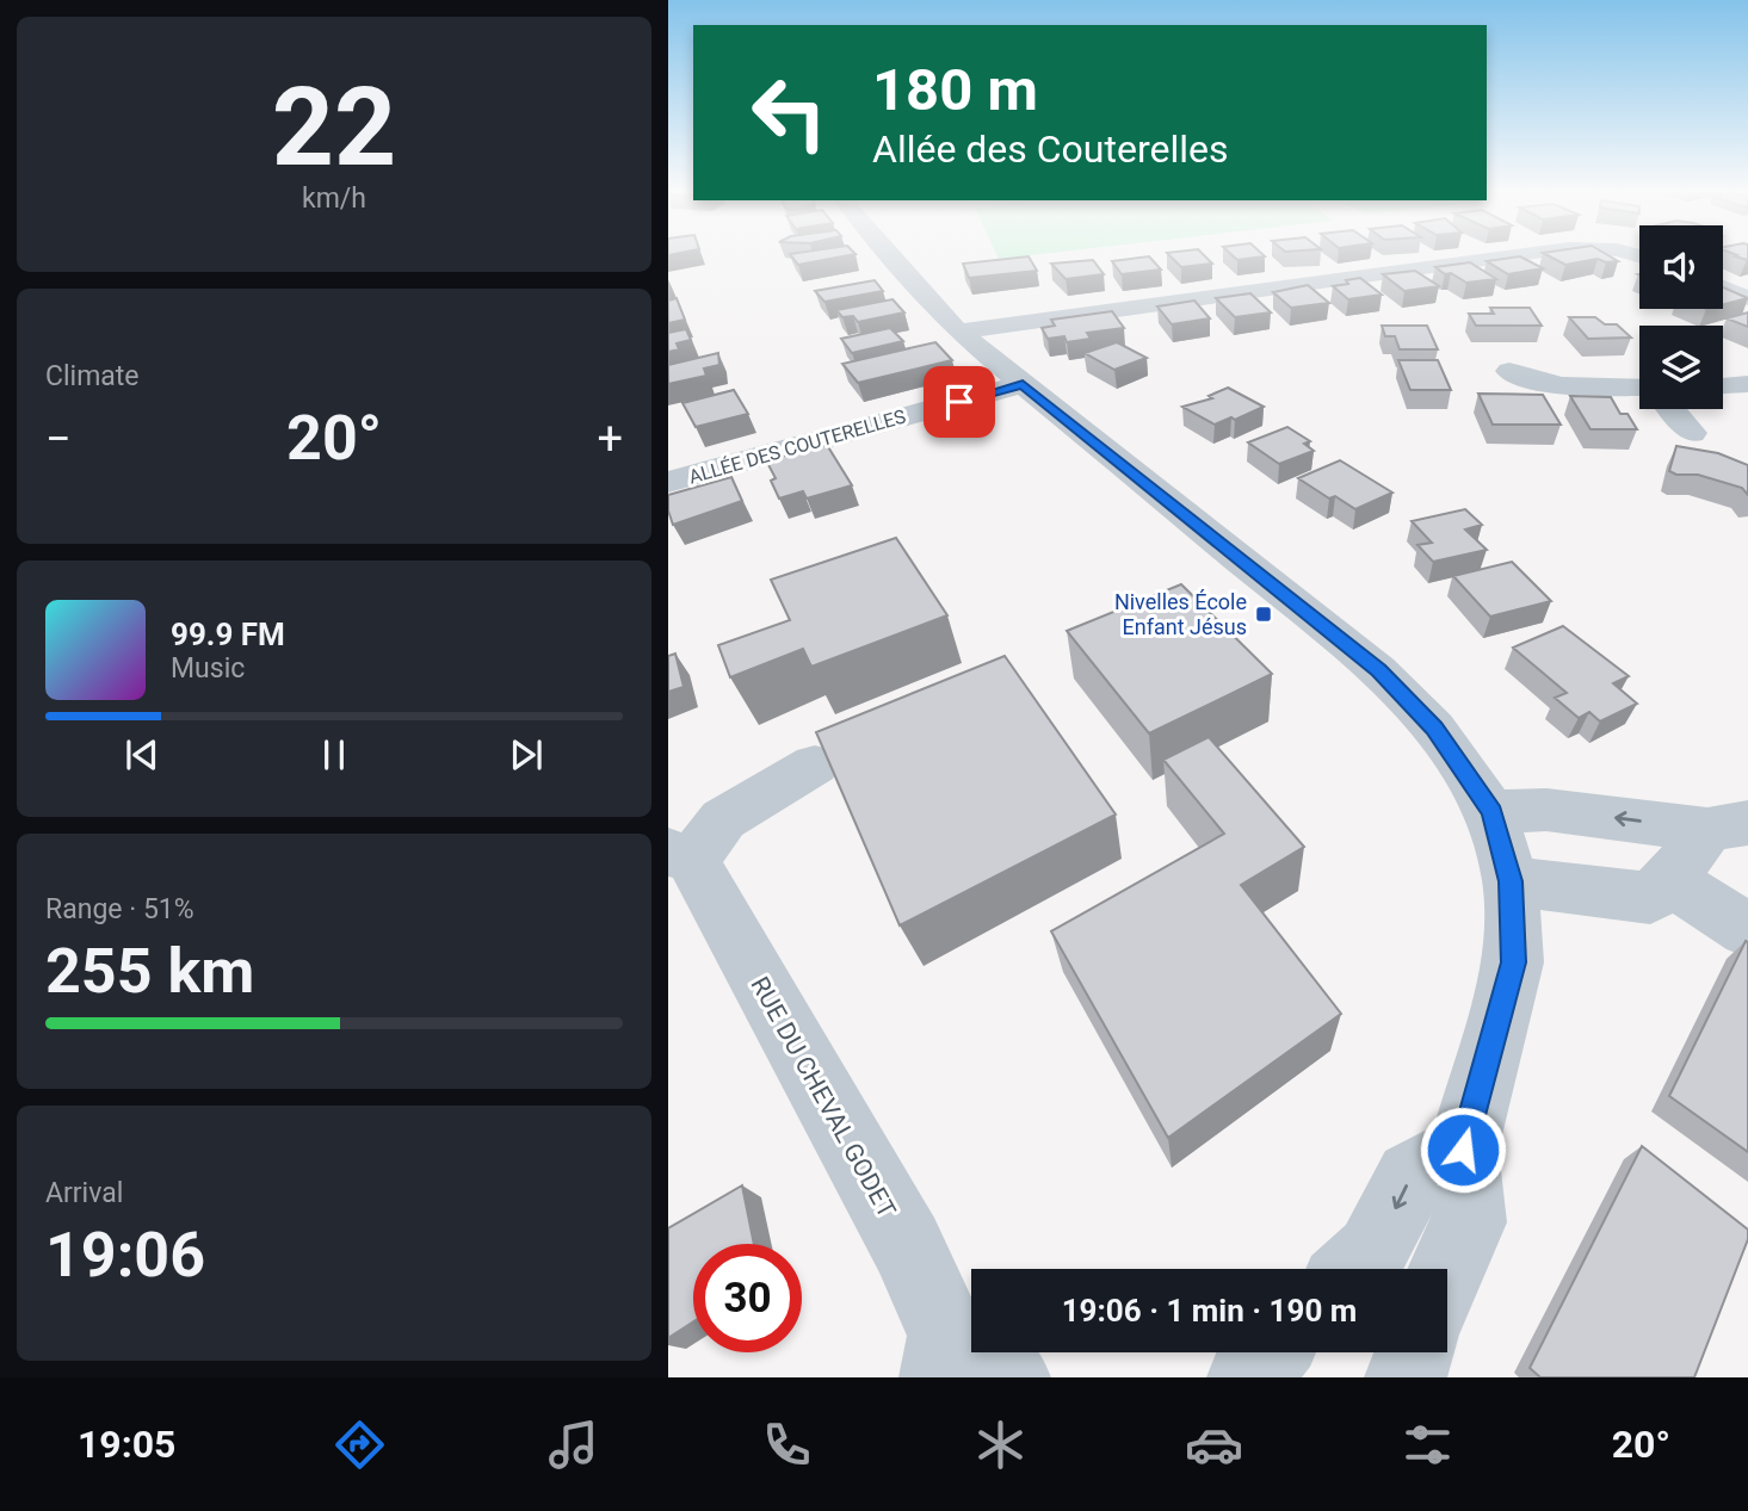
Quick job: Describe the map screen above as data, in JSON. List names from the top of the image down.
{
  "streets": {
    "street": ["ALLÉE DES COUTERELLES", "RUE DU CHEVAL GODET"]
  },
  "places": {
    "transit": ["Nivelles École Enfant Jésus"]
  },
  "page": {
    "tile": [
      ["22", "km/h"],
      "Climate",
      ["Range · 51%", "255 km"],
      ["Arrival", "19:06"]
    ],
    "turn": ["180 m", "Allée des Couterelles"],
    "heat": ["−", "20°", "+"],
    "song": ["99.9 FM", "Music"],
    "limit": "30",
    "trip": "19:06 · 1 min · 190 m",
    "tabs": ["19:05", "20°"]
  }
}
